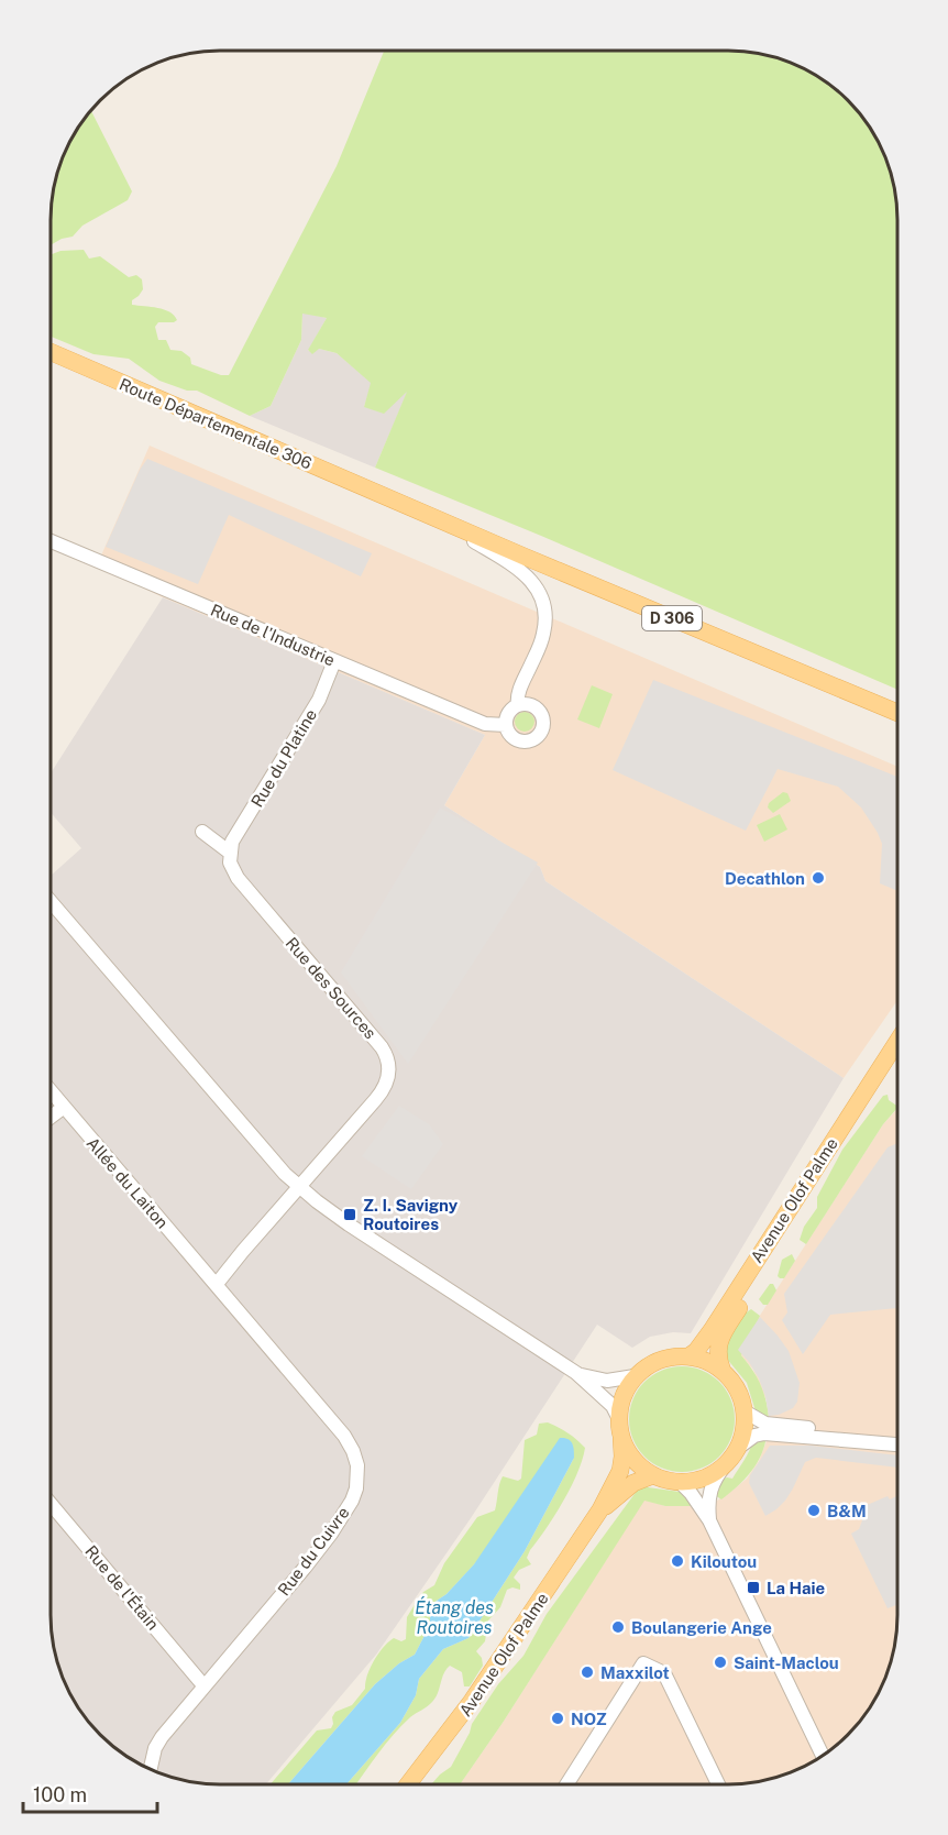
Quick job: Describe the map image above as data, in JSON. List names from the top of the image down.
{
  "streets": {
    "main road": ["Route Départementale 306", "D 306", "Avenue Olof Palme"],
    "street": [
      "Rue de l'Industrie",
      "Rue du Platine",
      "Rue des Sources",
      "Allée du Laiton",
      "Rue du Cuivre",
      "Rue de l'Étain"
    ]
  },
  "crossings": [
    ["Route Départementale 306", "D 306"],
    ["Rue de l'Industrie", "Rue du Platine"],
    ["Rue du Platine", "Rue des Sources"],
    ["Rue des Sources", "Allée du Laiton"],
    ["Rue des Sources", "Rue du Cuivre"],
    ["Allée du Laiton", "Rue du Cuivre"],
    ["Rue du Cuivre", "Rue de l'Étain"]
  ],
  "water": ["Étang des Routoires"],
  "places": {
    "other": [
      "Decathlon",
      "B&M",
      "Kiloutou",
      "Boulangerie Ange",
      "Saint-Maclou",
      "Maxxilot",
      "NOZ"
    ],
    "transit": ["Z. I. Savigny Routoires", "La Haie"]
  },
  "scale_bar": "100 m"
}
